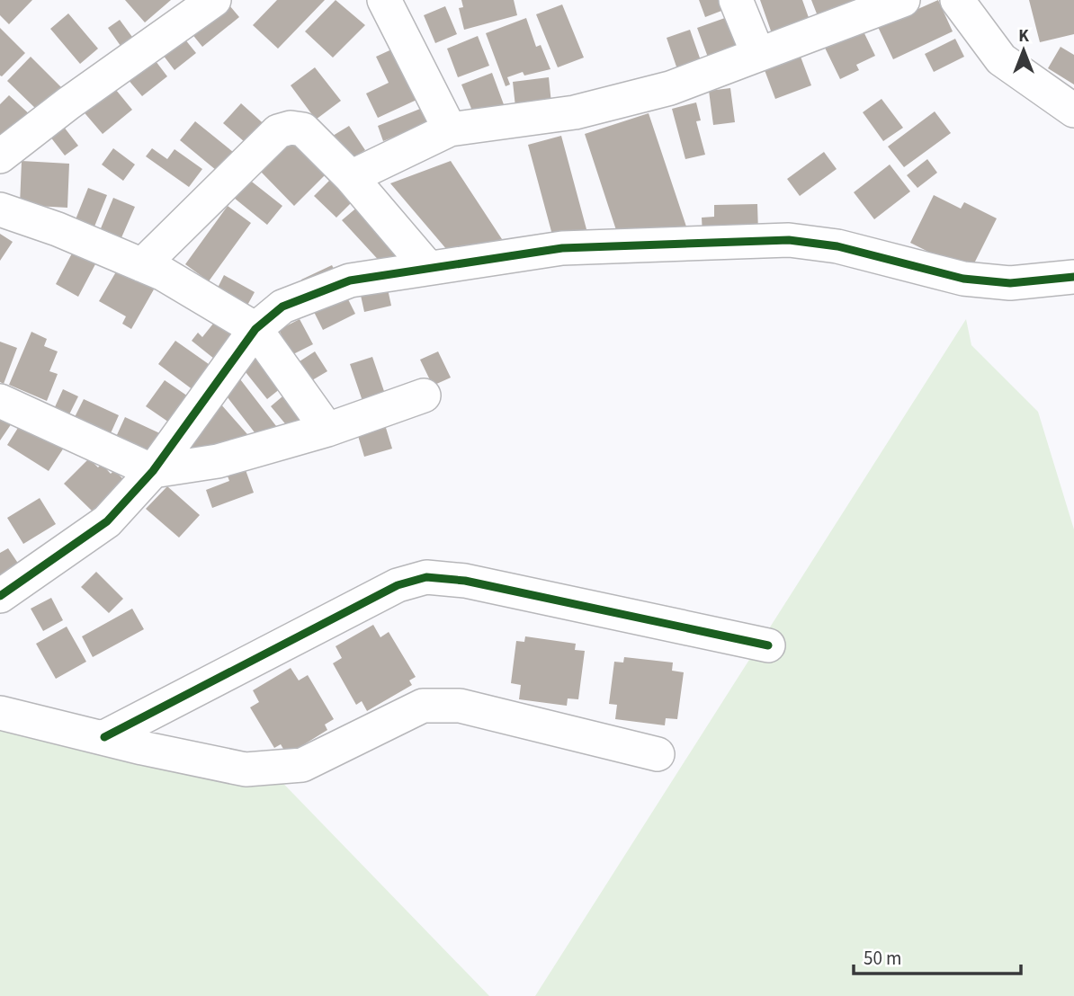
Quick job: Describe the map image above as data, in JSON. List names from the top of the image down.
{
  "scale_bar": "50 m",
  "north": "top"
}
